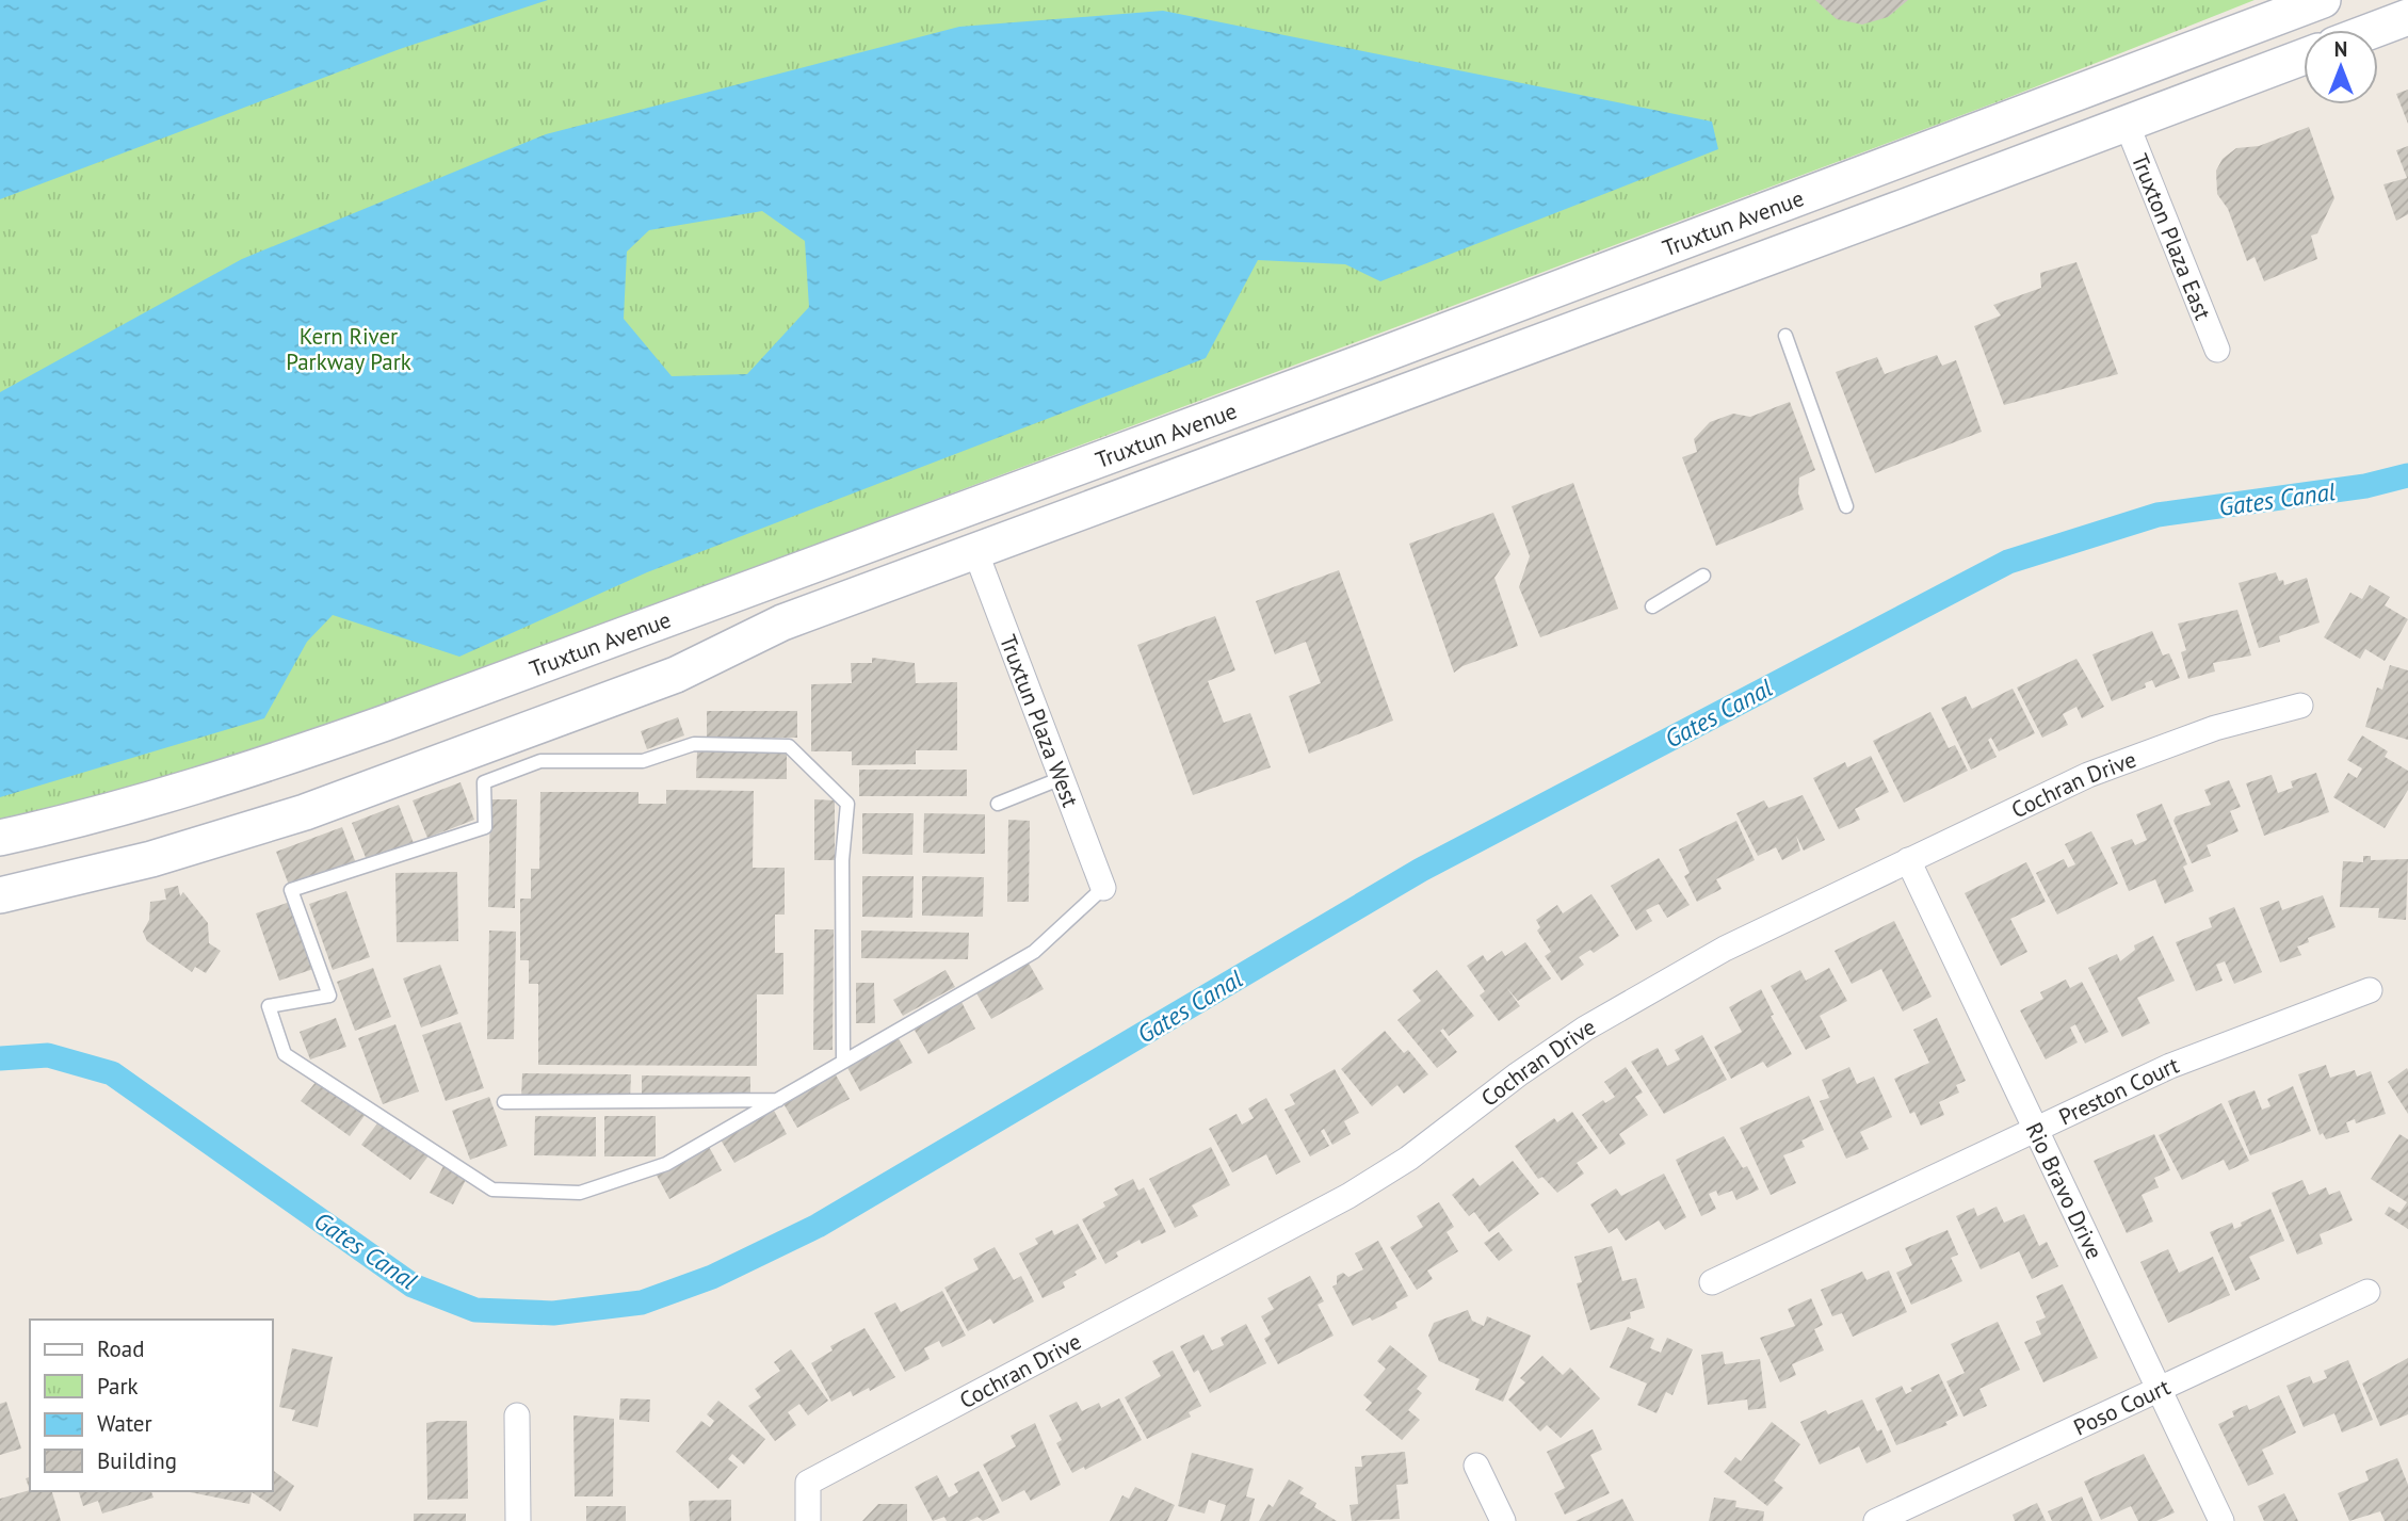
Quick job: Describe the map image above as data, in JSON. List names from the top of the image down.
{
  "streets": {
    "main road": ["Truxtun Avenue"],
    "street": [
      "Truxton Plaza East",
      "Truxtun Plaza West",
      "Cochran Drive",
      "Preston Court",
      "Rio Bravo Drive",
      "Poso Court"
    ]
  },
  "crossings": [
    ["Truxtun Avenue", "Truxton Plaza East"],
    ["Truxtun Avenue", "Truxtun Plaza West"],
    ["Cochran Drive", "Rio Bravo Drive"],
    ["Preston Court", "Rio Bravo Drive"],
    ["Rio Bravo Drive", "Poso Court"]
  ],
  "water": ["Gates Canal"],
  "parks": ["Kern River Parkway Park"],
  "legend": [
    "Road",
    "Park",
    "Water",
    "Building"
  ],
  "north": "top"
}
